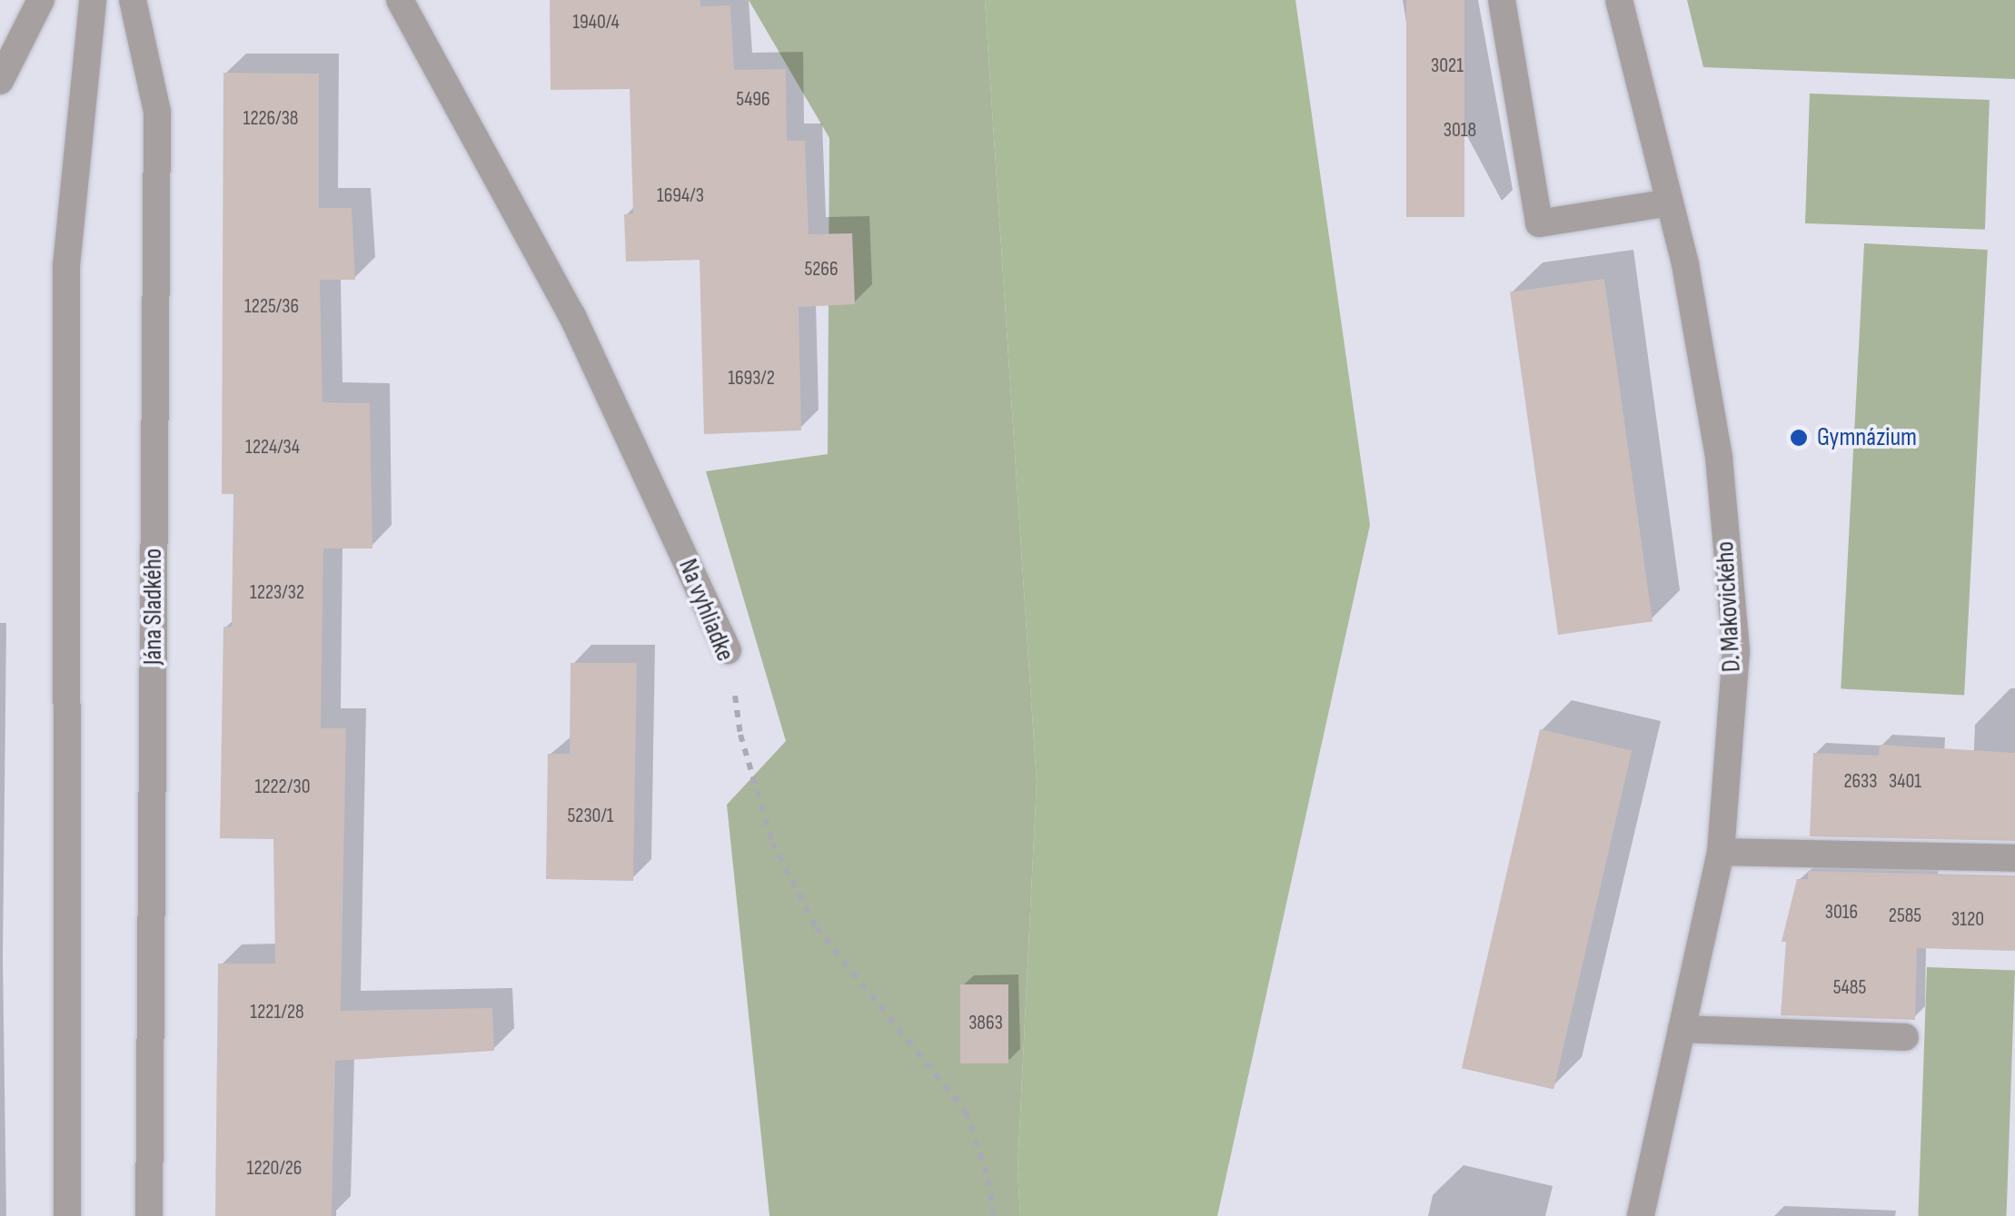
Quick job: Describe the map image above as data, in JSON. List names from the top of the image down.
{
  "streets": {
    "street": ["Jána Sladkého", "D. Makovického", "Na vyhliadke"]
  },
  "places": ["Gymnázium"],
  "house_numbers": [
    "1940/4",
    "3021",
    "5496",
    "1226/38",
    "3018",
    "1694/3",
    "5266",
    "1225/36",
    "1693/2",
    "1224/34",
    "1223/32",
    "2633",
    "3401",
    "1222/30",
    "5230/1",
    "3016",
    "2585",
    "3120",
    "5485",
    "1221/28",
    "3863",
    "1220/26"
  ]
}
